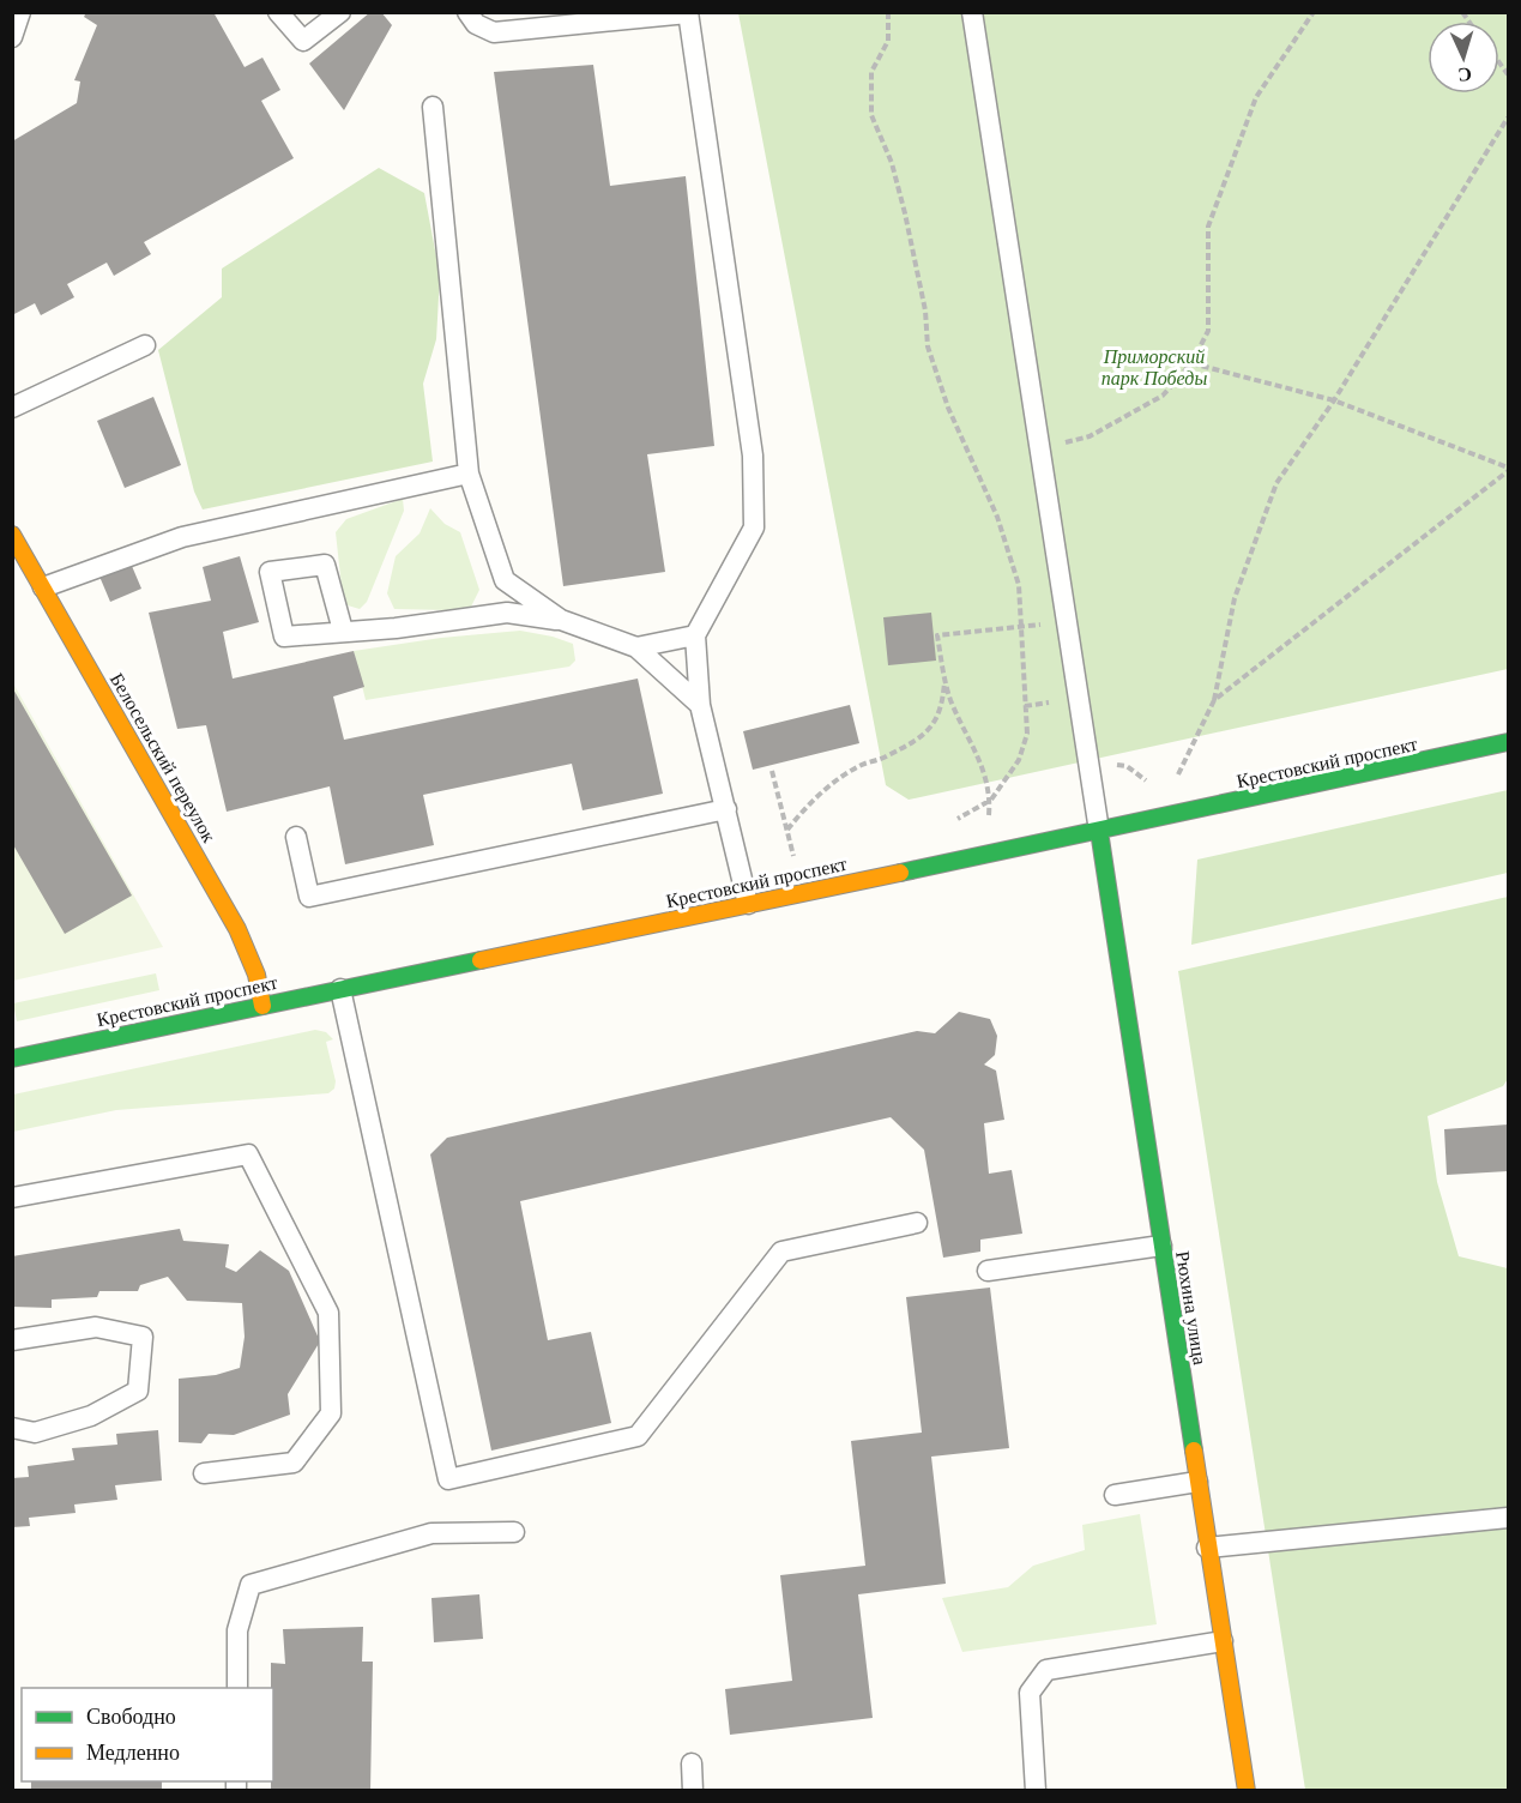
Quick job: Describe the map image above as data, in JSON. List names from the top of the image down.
{
  "streets": {
    "street": ["Белосельский переулок", "Крестовский проспект", "Рюхина улица"]
  },
  "crossings": [
    ["Белосельский переулок", "Крестовский проспект"],
    ["Крестовский проспект", "Рюхина улица"]
  ],
  "parks": ["Приморский парк Победы"],
  "legend": ["Свободно", "Медленно"],
  "north": "bottom"
}
